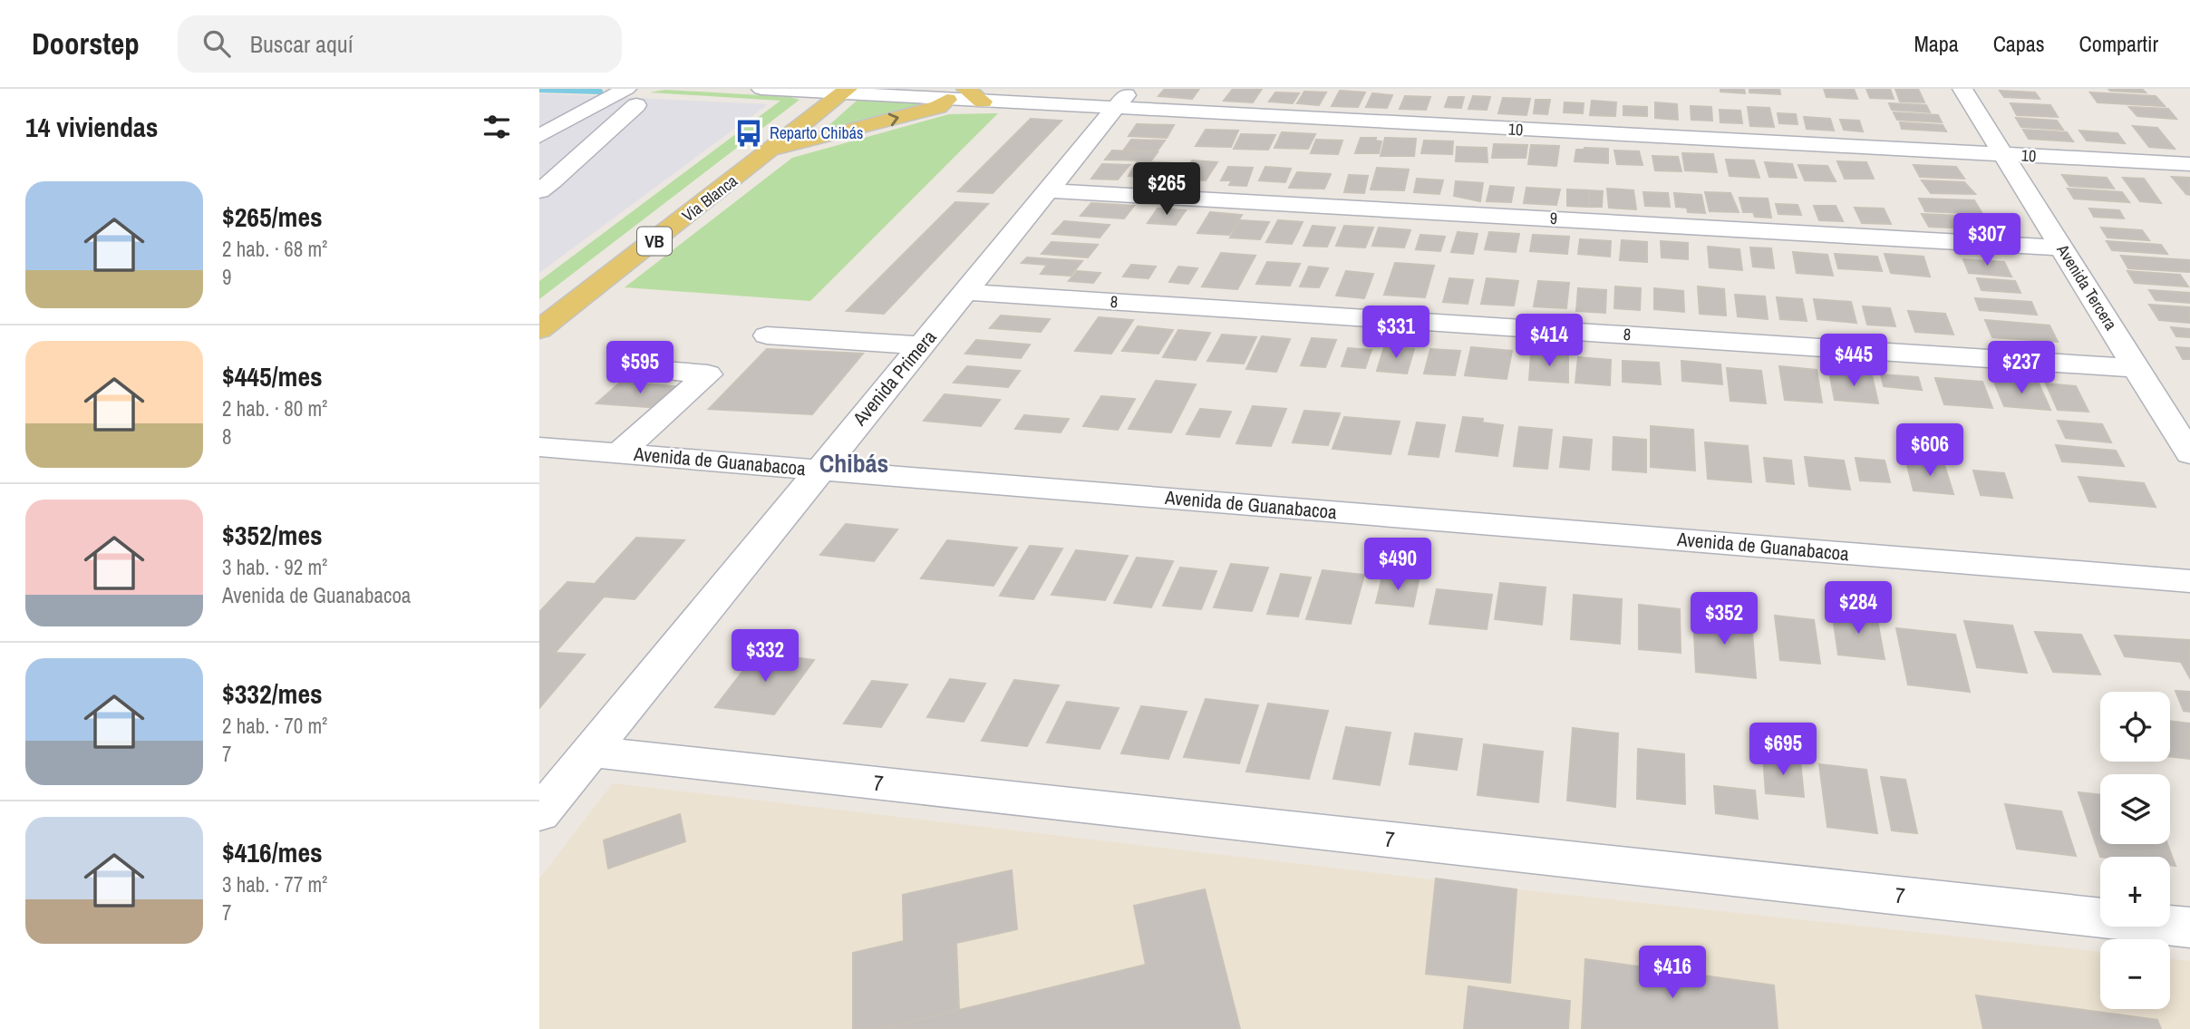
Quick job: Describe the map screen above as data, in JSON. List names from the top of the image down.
{
  "streets": {
    "main road": ["Vía Blanca", "VB"],
    "street": [
      "10",
      "9",
      "Avenida Tercera",
      "8",
      "Avenida Primera",
      "Avenida de Guanabacoa",
      "7"
    ]
  },
  "crossings": [
    ["10", "Vía Blanca"],
    ["10", "Avenida Tercera"],
    ["10", "Avenida Primera"],
    ["9", "Avenida Tercera"],
    ["9", "Avenida Primera"],
    ["Avenida Tercera", "8"],
    ["8", "Avenida Primera"],
    ["Avenida Primera", "Avenida de Guanabacoa"],
    ["Avenida Primera", "7"]
  ],
  "districts": ["Chibás"],
  "places": {
    "bus stop": ["Reparto Chibás"]
  },
  "page": {
    "header": "Doorstep",
    "search": "Buscar aquí",
    "nav": ["Mapa", "Capas", "Compartir"],
    "heading": "14 viviendas",
    "price": [
      "$265",
      "$307",
      "$331",
      "$414",
      "$445",
      "$595",
      "$237",
      "$606",
      "$490",
      "$284",
      "$352",
      "$332",
      "$695",
      "$416"
    ],
    "list": [
      {
        "name": "$265/mes",
        "note": "2 hab. · 68 m² · 9"
      },
      {
        "name": "$445/mes",
        "note": "2 hab. · 80 m² · 8"
      },
      {
        "name": "$352/mes",
        "note": "3 hab. · 92 m² · Avenida de Guanabacoa"
      },
      {
        "name": "$332/mes",
        "note": "2 hab. · 70 m² · 7"
      },
      {
        "name": "$416/mes",
        "note": "3 hab. · 77 m² · 7"
      }
    ],
    "map_buttons": ["+", "−"]
  }
}
